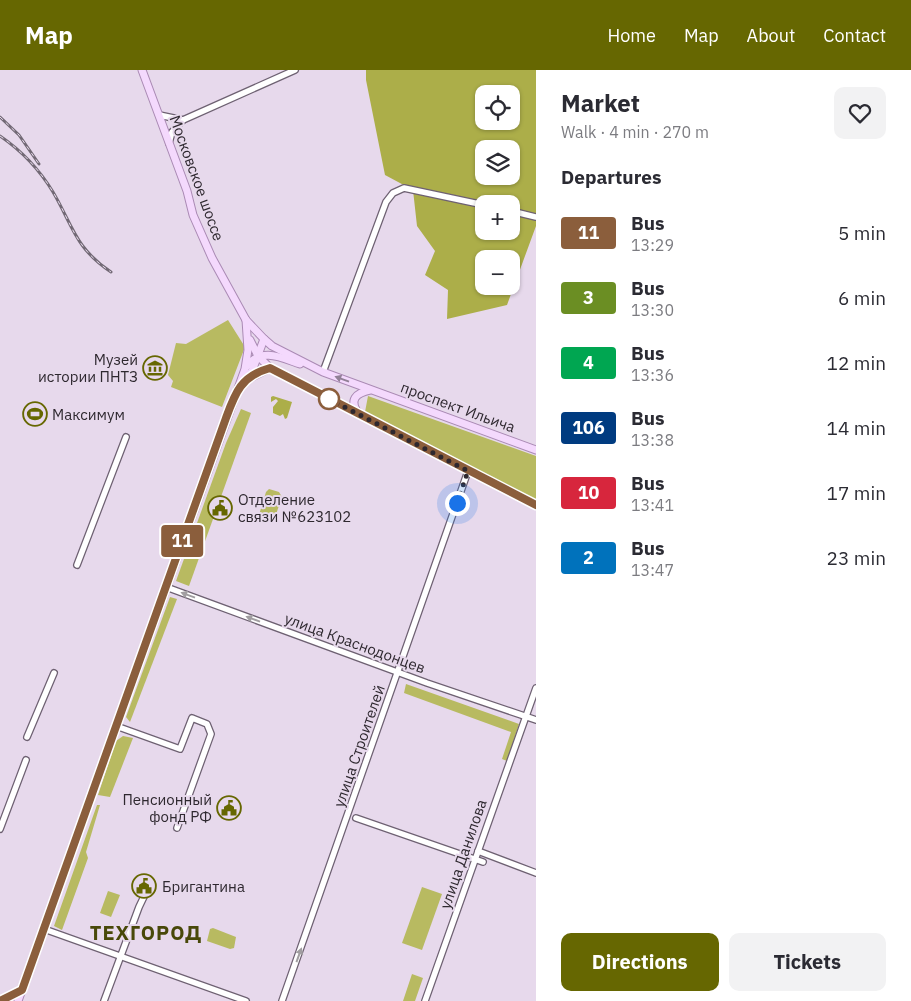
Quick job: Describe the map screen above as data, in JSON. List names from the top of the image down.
{
  "streets": {
    "main road": ["Московское шоссе", "проспект Ильича"],
    "street": ["улица Краснодонцев", "улица Строителей", "улица Данилова"]
  },
  "crossings": [
    ["Московское шоссе", "проспект Ильича"],
    ["улица Краснодонцев", "улица Строителей"],
    ["улица Краснодонцев", "улица Данилова"]
  ],
  "one_way": ["улица Краснодонцев", "улица Строителей"],
  "districts": ["ТЕХГОРОД"],
  "places": {
    "museum": ["Музей истории ПНТЗ"],
    "sports": ["Максимум"],
    "public building": ["Отделение связи №623102", "Пенсионный фонд РФ", "Бригантина"]
  },
  "lines": ["bus line 11"],
  "page": {
    "header": "Map",
    "nav": [
      "Home",
      "Map",
      "About",
      "Contact"
    ],
    "on_map": "11",
    "heading": [
      ["Market", "Walk · 4 min · 270 m"],
      "Departures"
    ],
    "map_buttons": ["+", "−"],
    "list": [
      {
        "mark": "11",
        "name": "Bus",
        "note": "13:29",
        "value": "5 min"
      },
      {
        "mark": "3",
        "name": "Bus",
        "note": "13:30",
        "value": "6 min"
      },
      {
        "mark": "4",
        "name": "Bus",
        "note": "13:36",
        "value": "12 min"
      },
      {
        "mark": "106",
        "name": "Bus",
        "note": "13:38",
        "value": "14 min"
      },
      {
        "mark": "10",
        "name": "Bus",
        "note": "13:41",
        "value": "17 min"
      },
      {
        "mark": "2",
        "name": "Bus",
        "note": "13:47",
        "value": "23 min"
      }
    ],
    "buttons": ["Directions", "Tickets"]
  }
}
